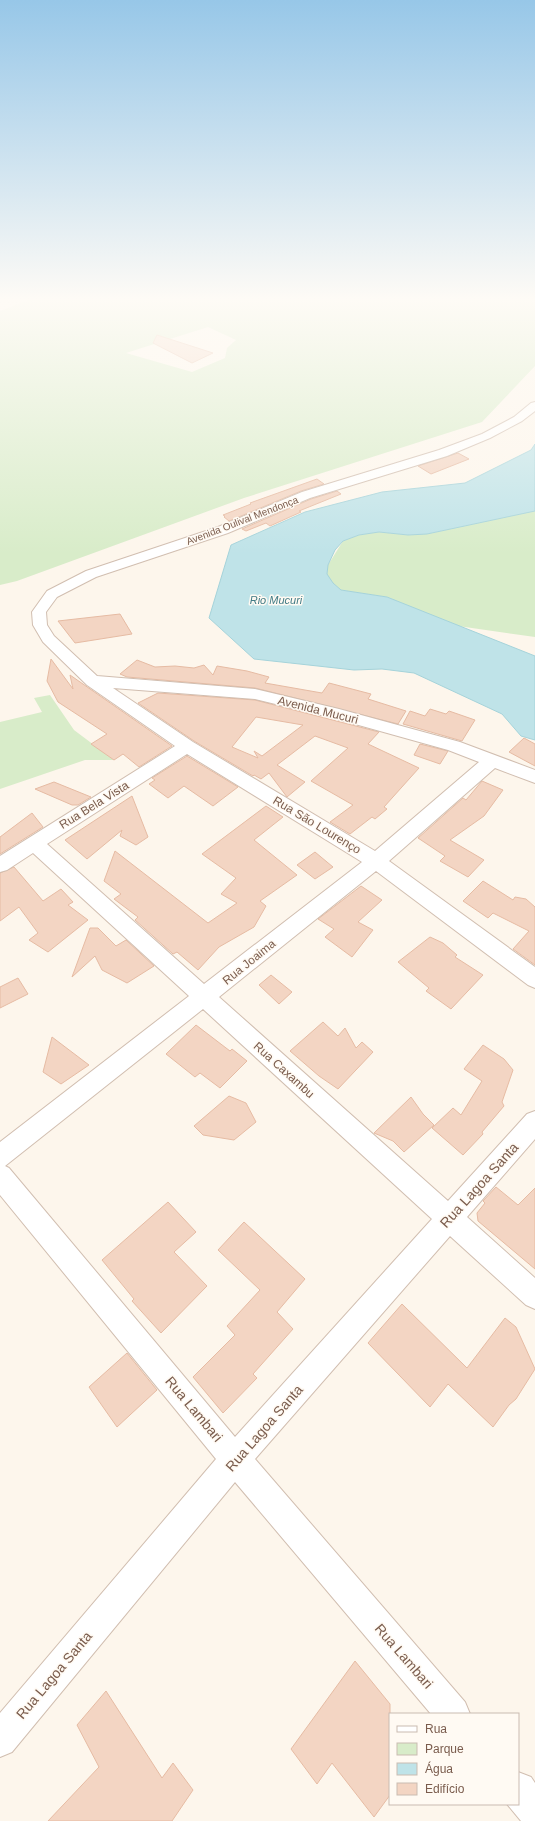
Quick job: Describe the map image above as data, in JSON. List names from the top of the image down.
{
  "streets": {
    "street": [
      "Avenida Oulival Mendonça",
      "Avenida Mucuri",
      "Rua Bela Vista",
      "Rua São Lourenço",
      "Rua Joaima",
      "Rua Caxambu",
      "Rua Lagoa Santa",
      "Rua Lambari"
    ]
  },
  "crossings": [
    ["Avenida Oulival Mendonça", "Avenida Mucuri"],
    ["Avenida Oulival Mendonça", "Rua São Lourenço"],
    ["Avenida Mucuri", "Rua São Lourenço"],
    ["Avenida Mucuri", "Rua Joaima"],
    ["Rua Bela Vista", "Rua São Lourenço"],
    ["Rua Bela Vista", "Rua Caxambu"],
    ["Rua São Lourenço", "Rua Joaima"],
    ["Rua Joaima", "Rua Caxambu"],
    ["Rua Caxambu", "Rua Lagoa Santa"],
    ["Rua Lagoa Santa", "Rua Lambari"]
  ],
  "water": ["Rio Mucuri"],
  "legend": [
    "Rua",
    "Parque",
    "Água",
    "Edifício"
  ]
}
